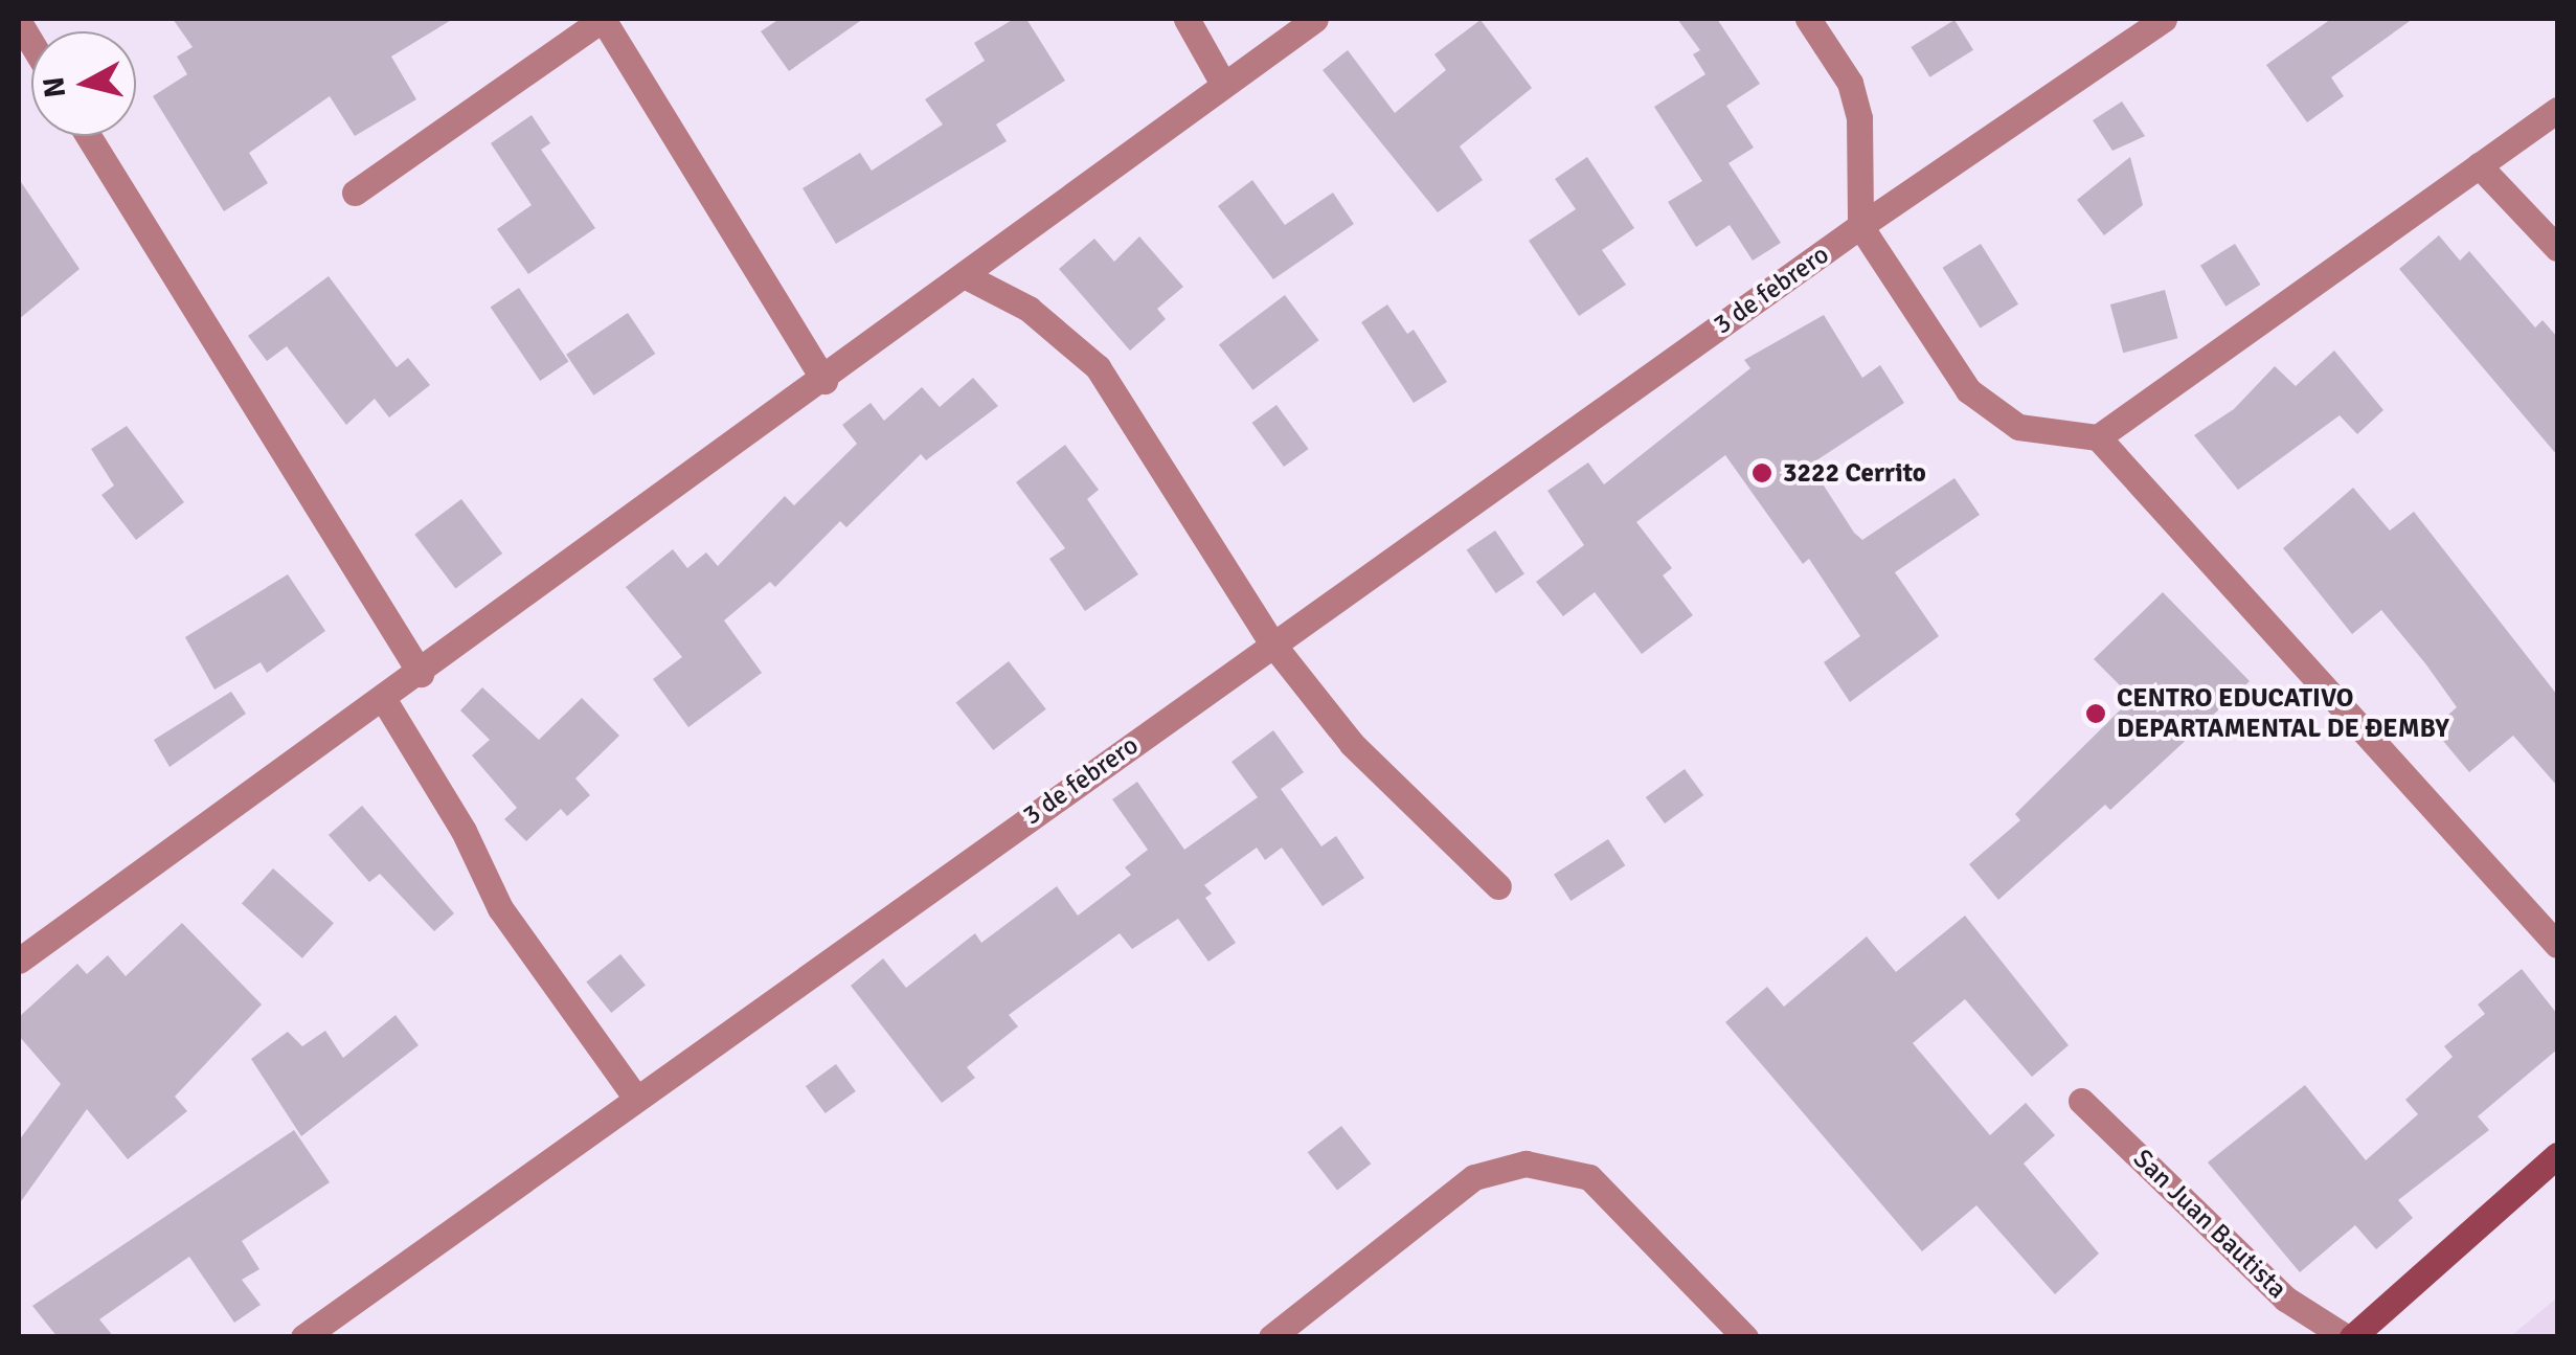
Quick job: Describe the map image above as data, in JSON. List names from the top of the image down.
{
  "streets": {
    "street": ["3 de febrero", "San Juan Bautista"]
  },
  "places": ["3222 Cerrito", "CENTRO EDUCATIVO DEPARTAMENTAL DE ÐEMBY"],
  "north": "left"
}
